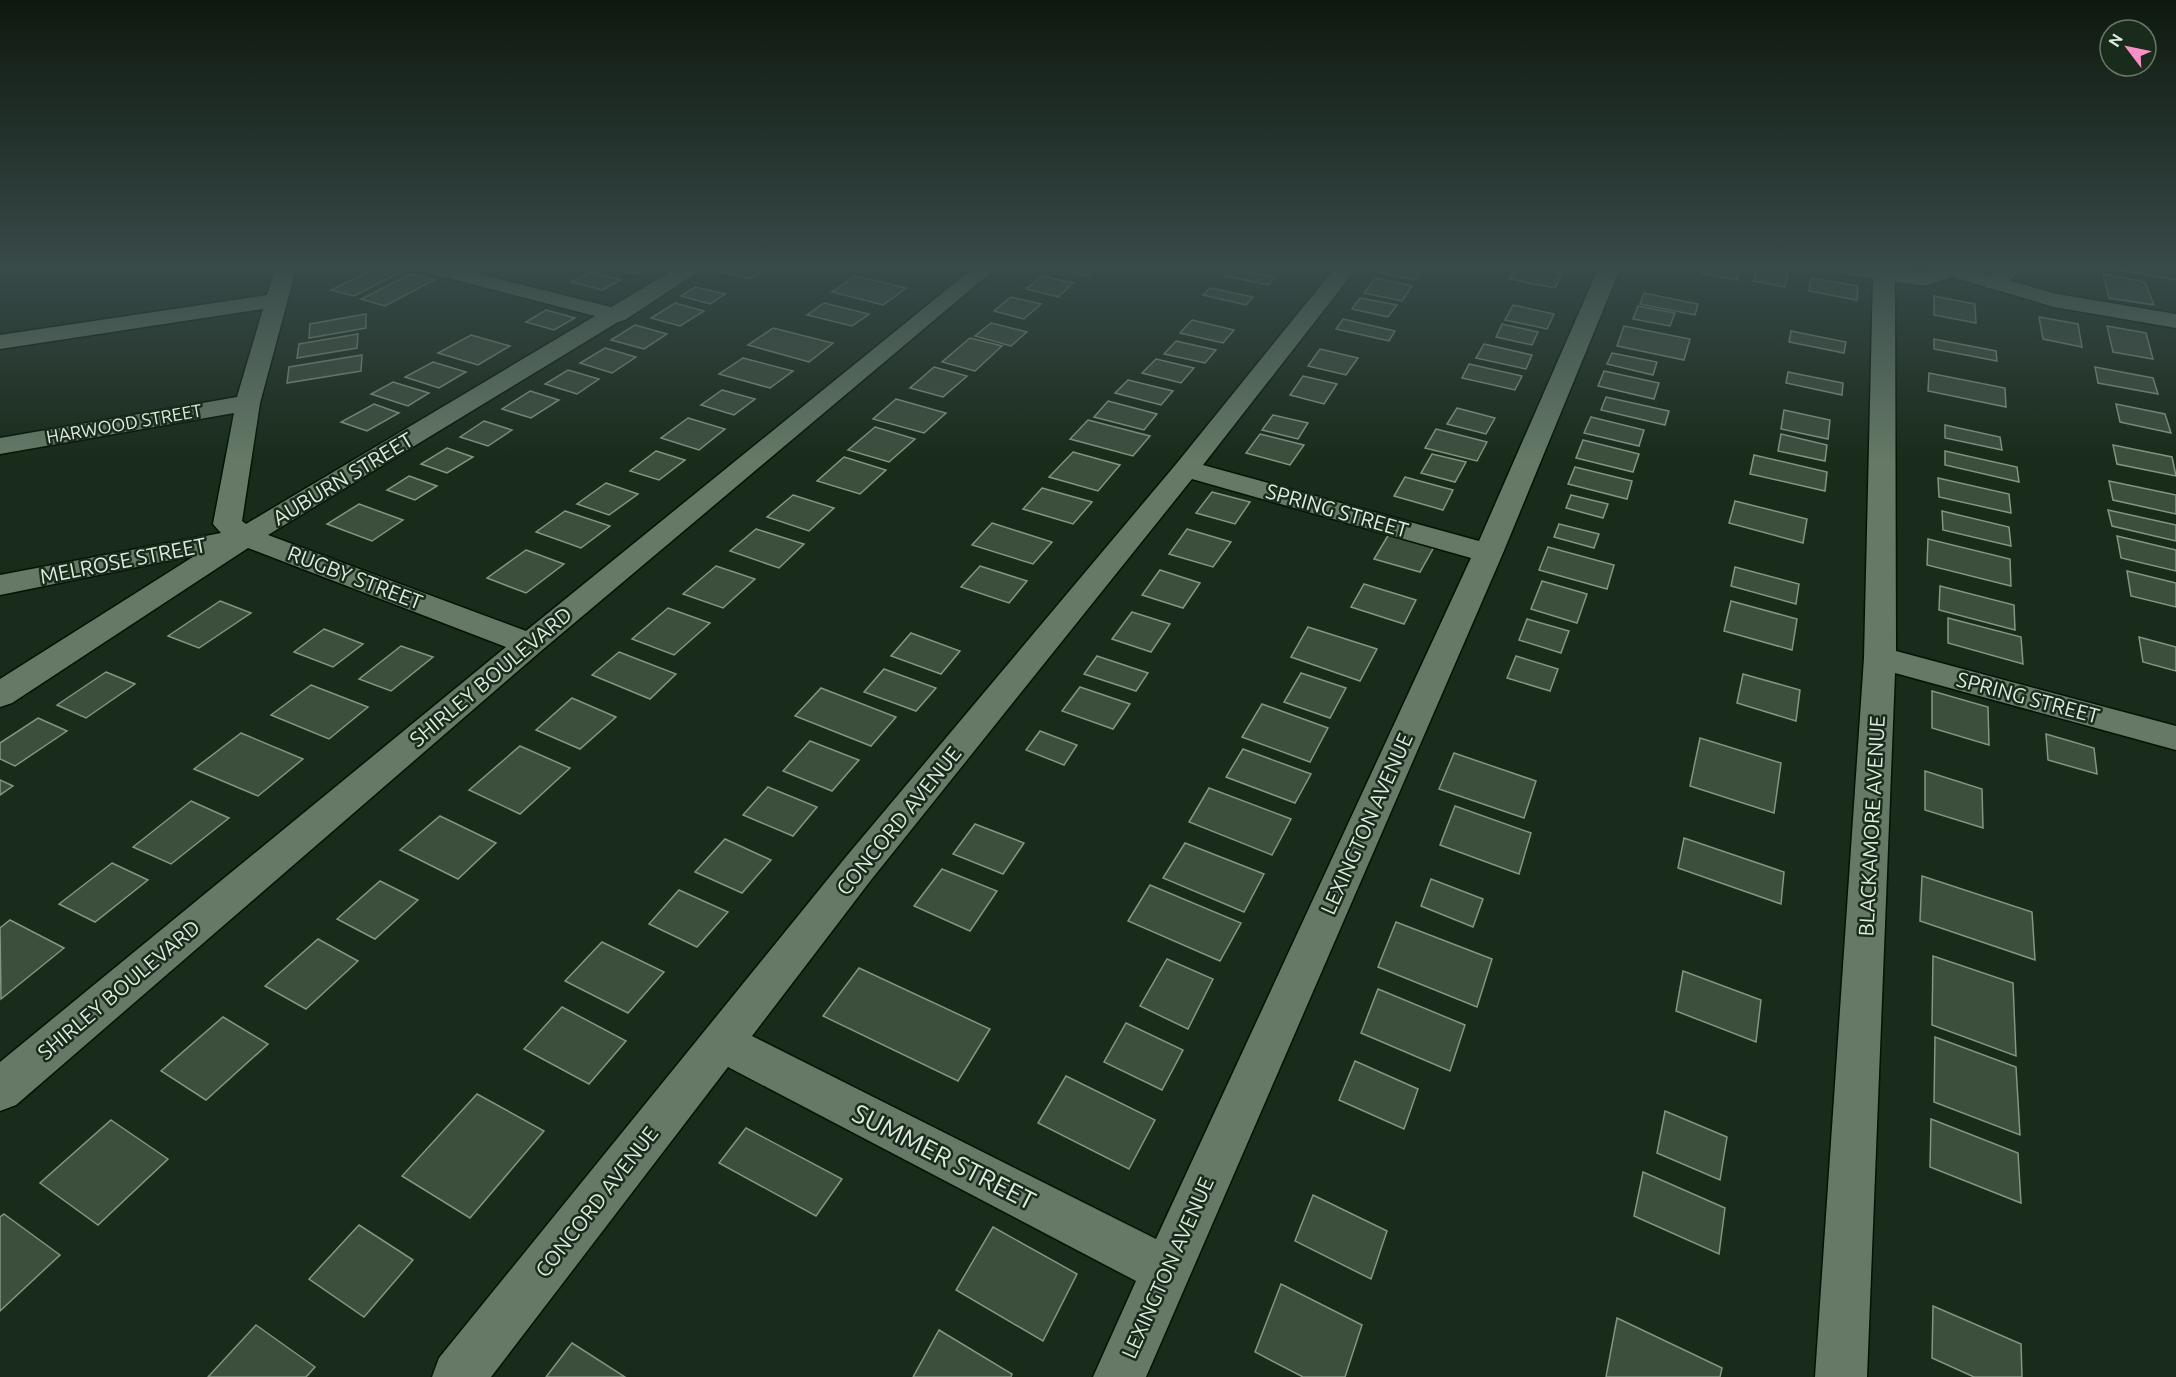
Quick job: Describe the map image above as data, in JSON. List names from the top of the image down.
{
  "streets": {
    "street": [
      "HARWOOD STREET",
      "AUBURN STREET",
      "SPRING STREET",
      "MELROSE STREET",
      "RUGBY STREET",
      "SHIRLEY BOULEVARD",
      "CONCORD AVENUE",
      "LEXINGTON AVENUE",
      "BLACKAMORE AVENUE",
      "SUMMER STREET"
    ]
  },
  "crossings": [
    ["AUBURN STREET", "MELROSE STREET"],
    ["AUBURN STREET", "RUGBY STREET"],
    ["SPRING STREET", "CONCORD AVENUE"],
    ["SPRING STREET", "LEXINGTON AVENUE"],
    ["SPRING STREET", "BLACKAMORE AVENUE"],
    ["MELROSE STREET", "RUGBY STREET"],
    ["RUGBY STREET", "SHIRLEY BOULEVARD"],
    ["CONCORD AVENUE", "SUMMER STREET"],
    ["LEXINGTON AVENUE", "SUMMER STREET"]
  ],
  "north": "top left"
}
